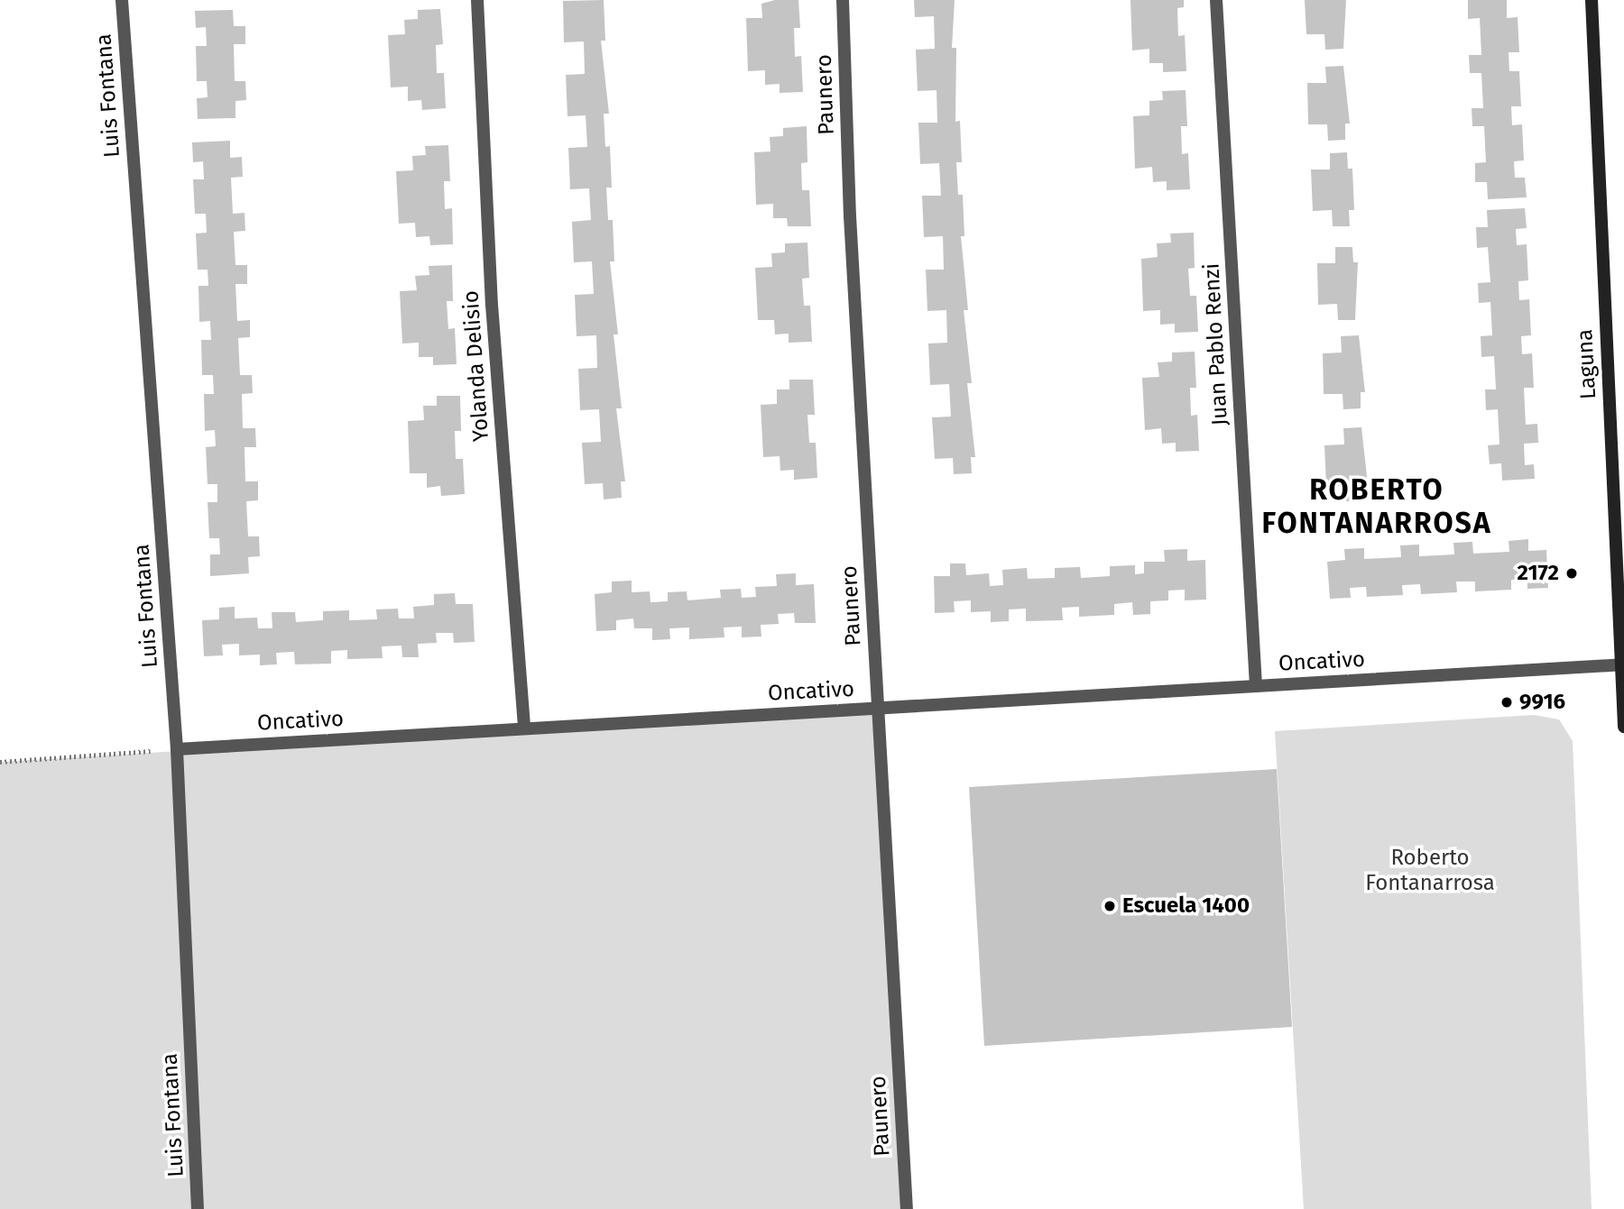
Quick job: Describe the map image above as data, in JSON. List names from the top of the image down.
{
  "streets": {
    "street": [
      "Paunero",
      "Luis Fontana",
      "Juan Pablo Renzi",
      "Laguna",
      "Yolanda Delisio",
      "Oncativo"
    ]
  },
  "crossings": [
    ["Paunero", "Oncativo"],
    ["Luis Fontana", "Oncativo"],
    ["Juan Pablo Renzi", "Oncativo"],
    ["Laguna", "Oncativo"],
    ["Yolanda Delisio", "Oncativo"]
  ],
  "districts": ["ROBERTO FONTANARROSA"],
  "parks": ["Roberto Fontanarrosa"],
  "places": ["2172", "9916", "Escuela 1400"]
}
